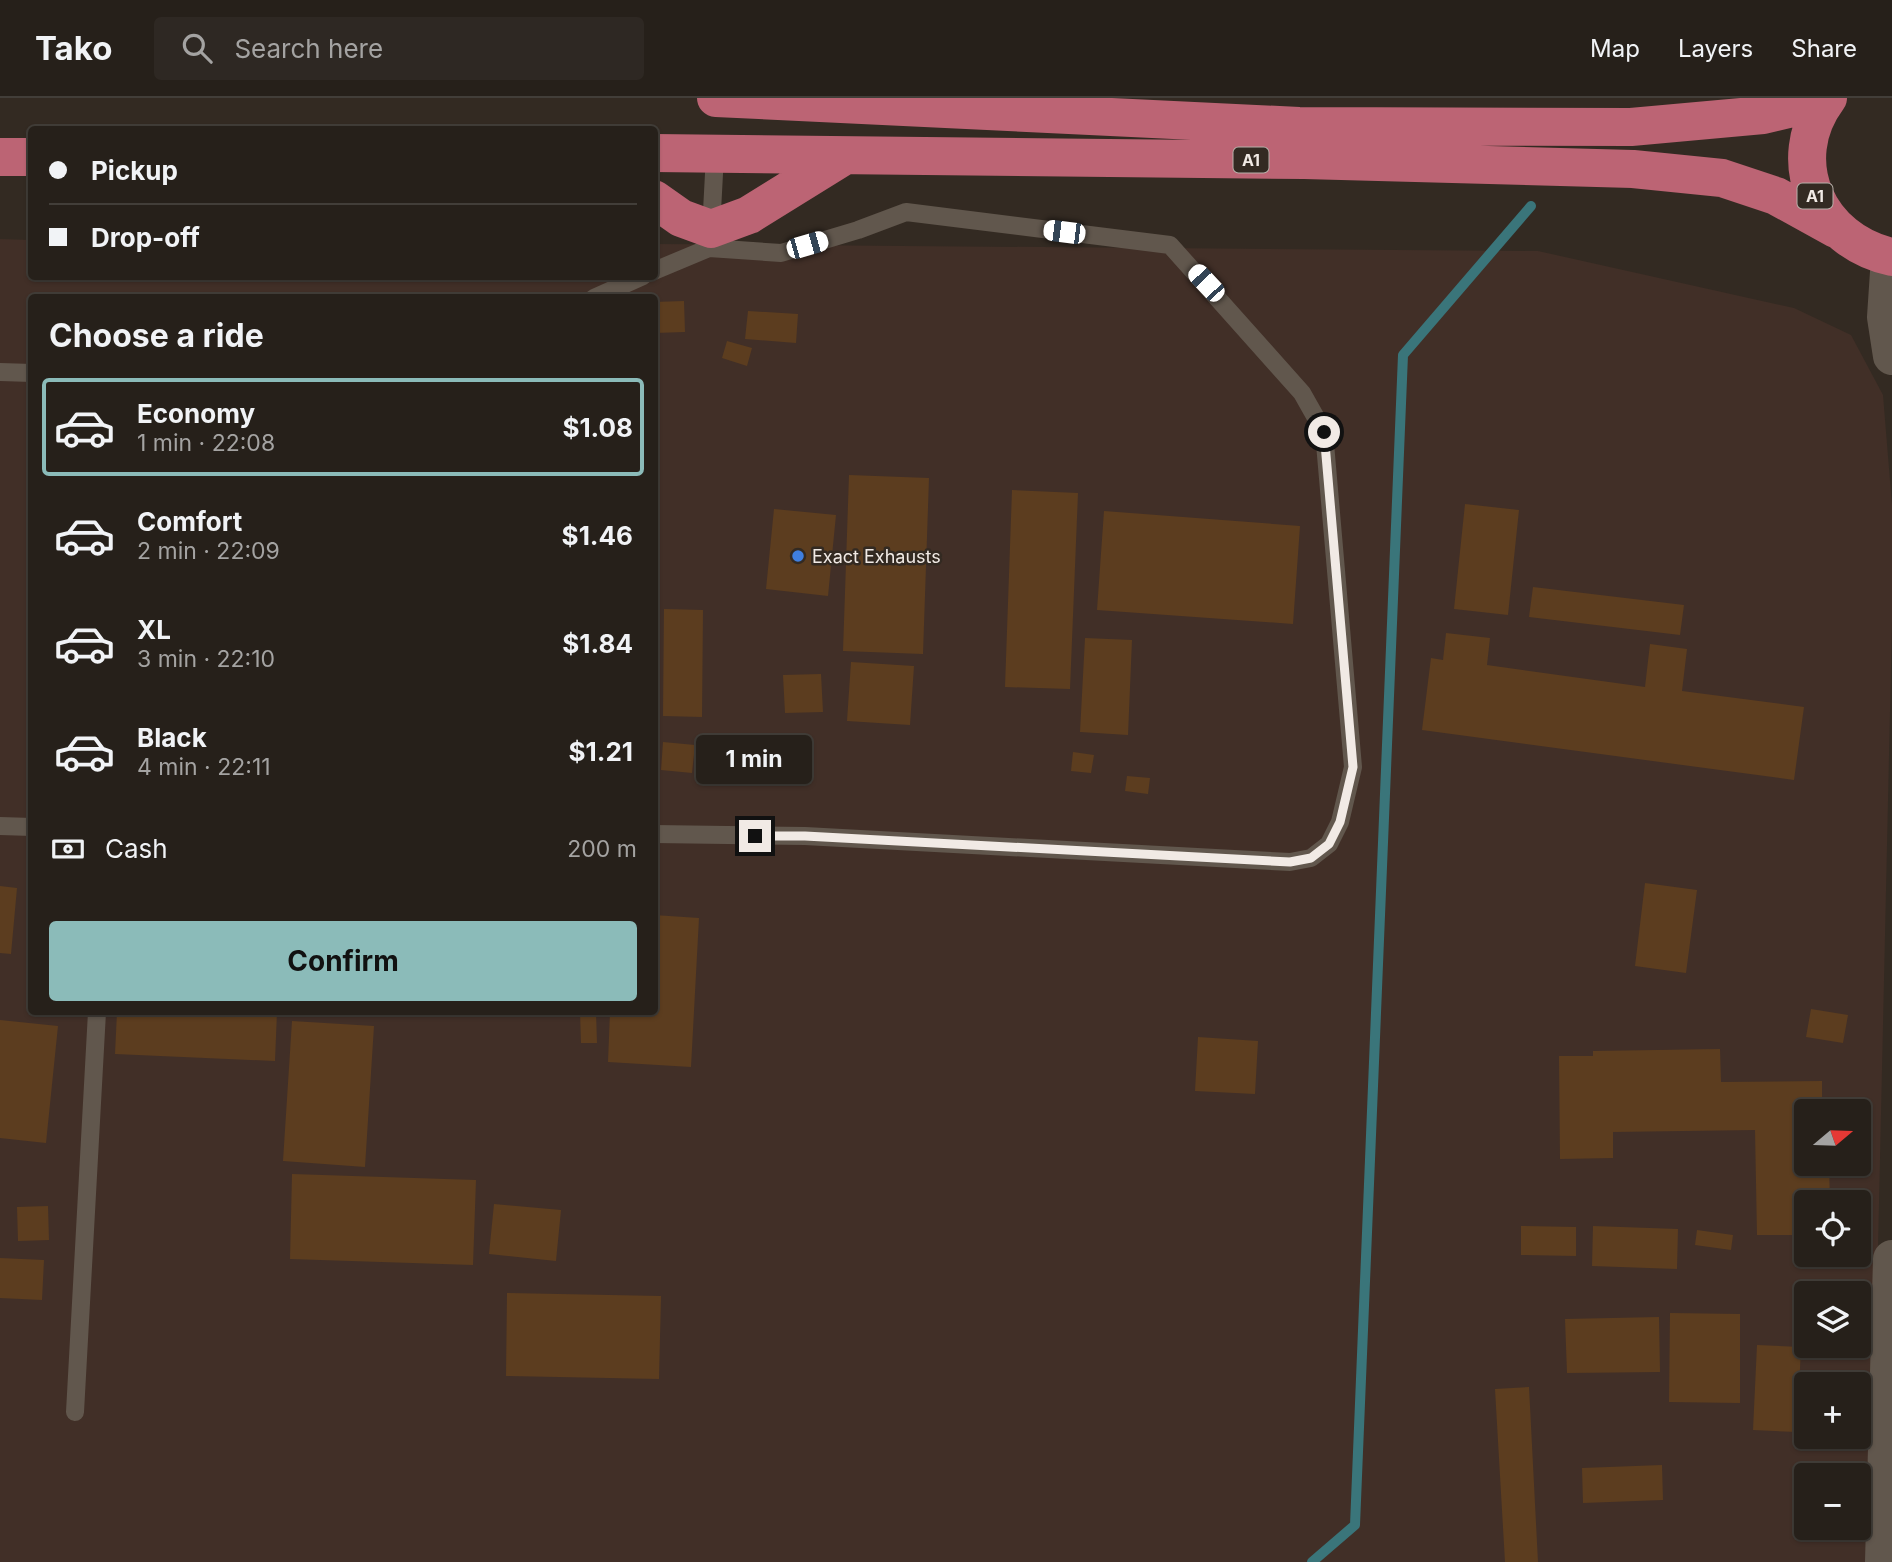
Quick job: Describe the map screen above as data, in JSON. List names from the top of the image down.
{
  "streets": {
    "highway": ["A1"]
  },
  "places": ["Exact Exhausts"],
  "north": "right",
  "page": {
    "header": "Tako",
    "search": "Search here",
    "nav": ["Map", "Layers", "Share"],
    "banner": ["Pickup", "Drop-off"],
    "heading": "Choose a ride",
    "list": [
      {
        "name": "Economy",
        "note": "1 min · 22:08",
        "value": "$1.08"
      },
      {
        "name": "Comfort",
        "note": "2 min · 22:09",
        "value": "$1.46"
      },
      {
        "name": "XL",
        "note": "3 min · 22:10",
        "value": "$1.84"
      },
      {
        "name": "Black",
        "note": "4 min · 22:11",
        "value": "$1.21"
      }
    ],
    "bubble": "1 min",
    "pay": ["Cash", "200 m"],
    "buttons": "Confirm",
    "map_buttons": ["+", "−"]
  }
}
